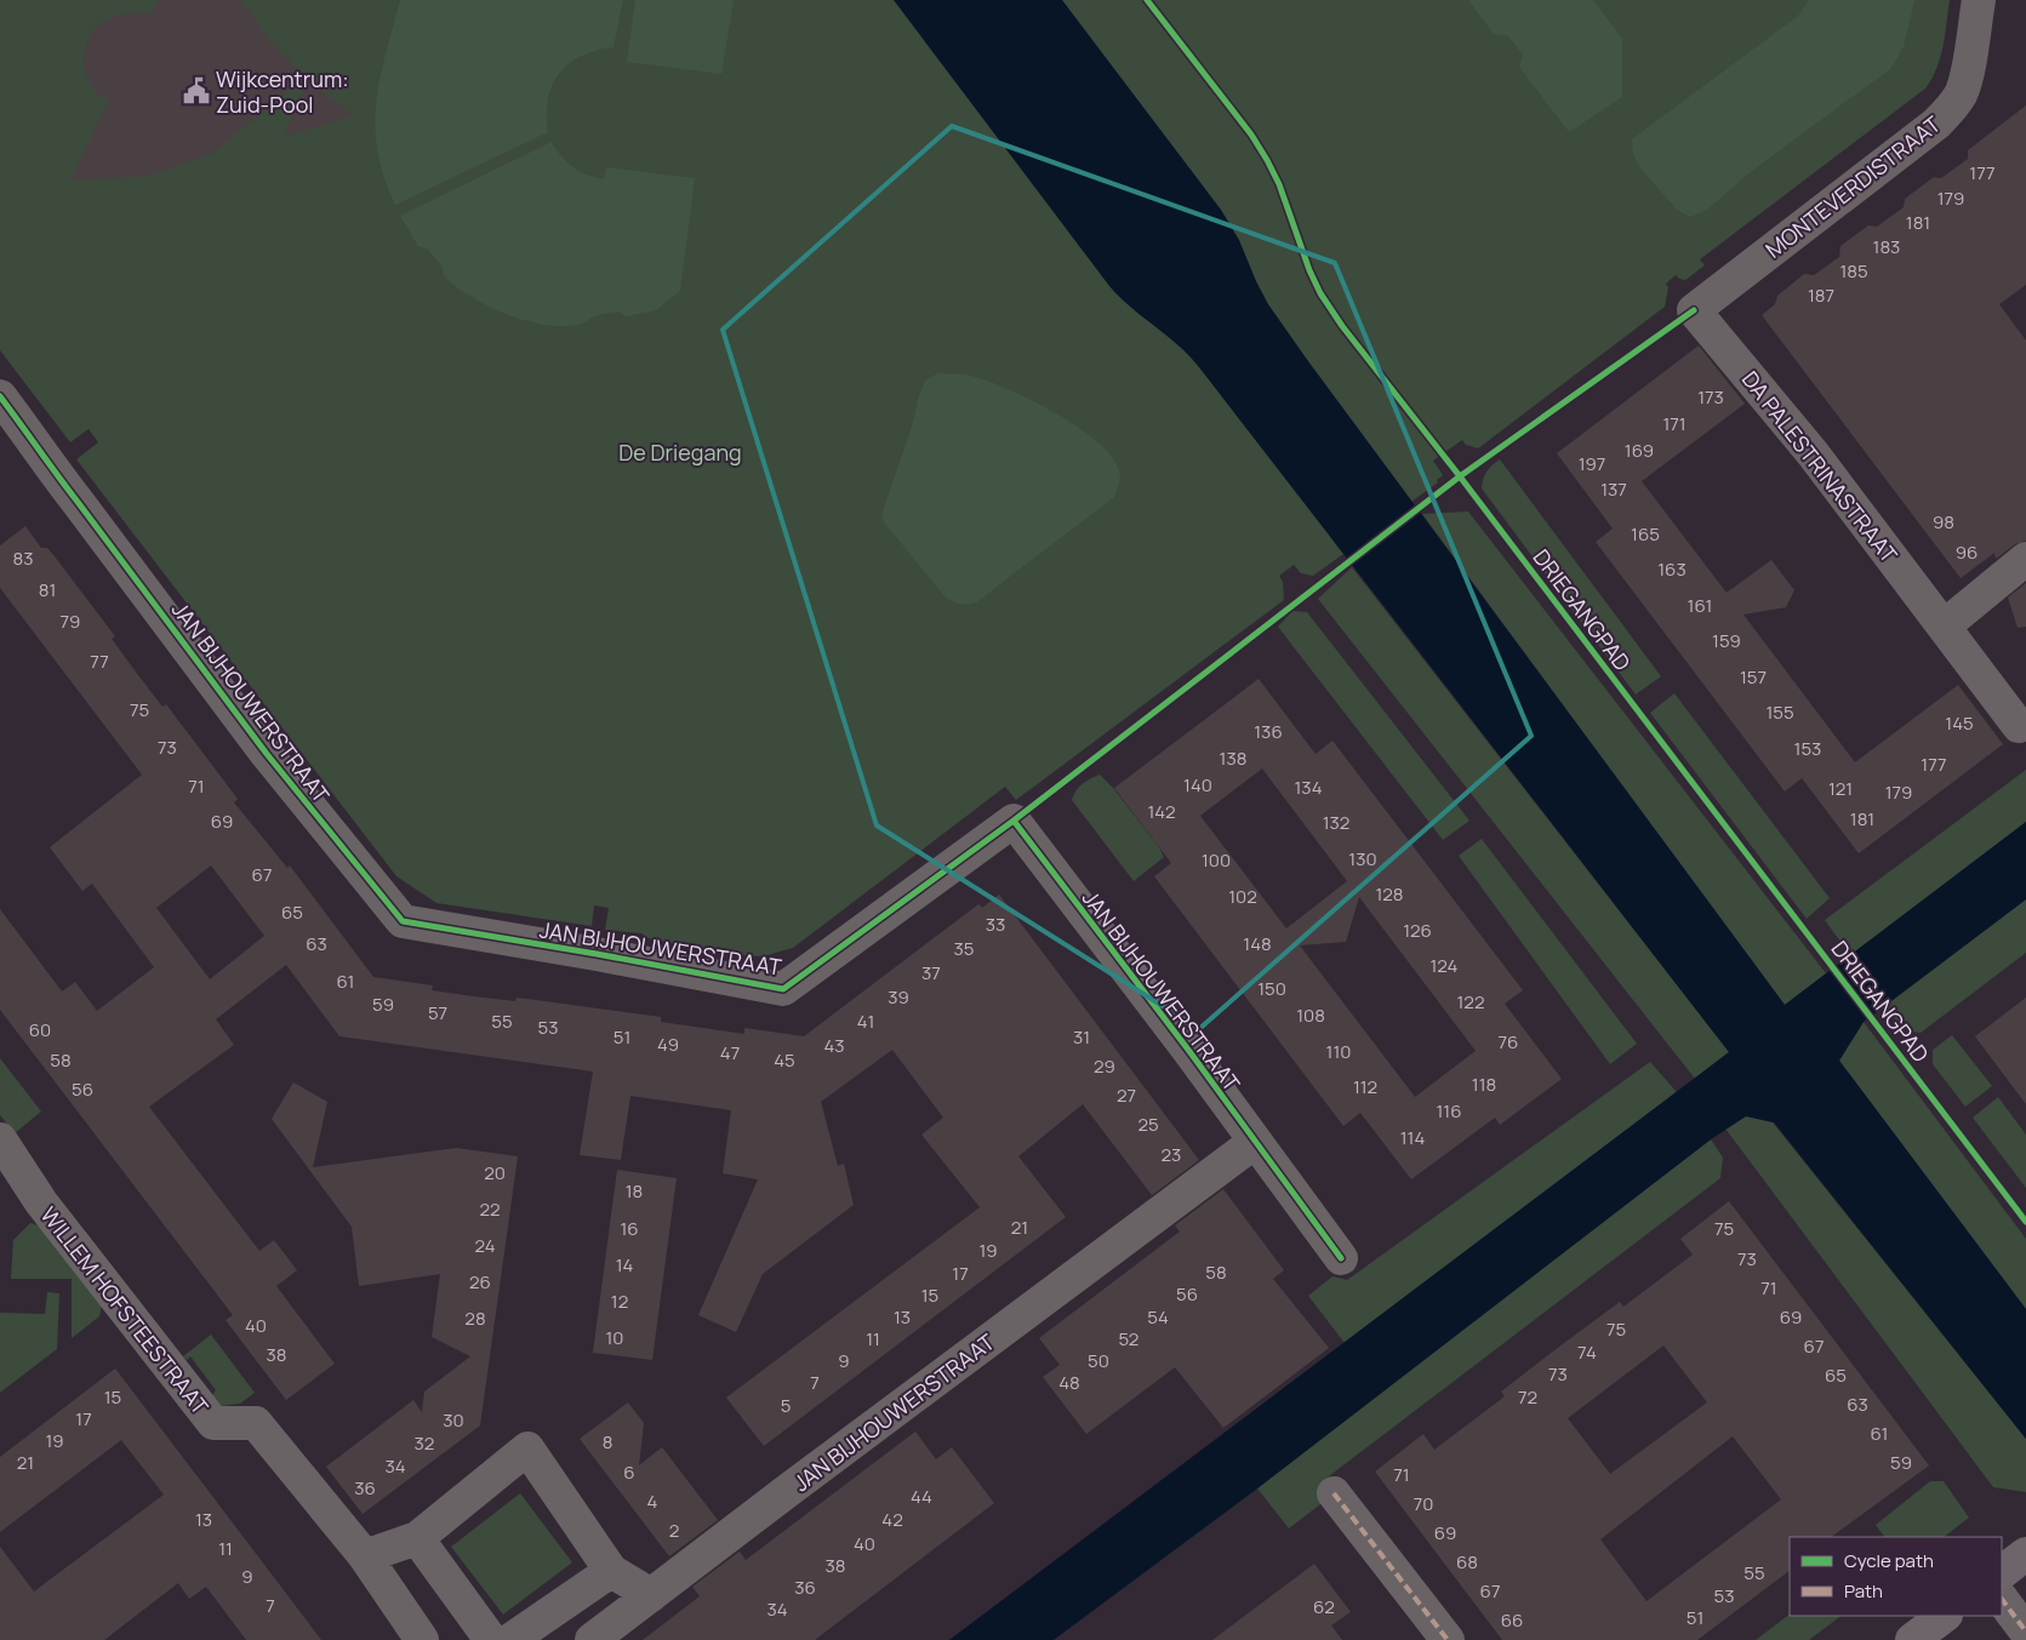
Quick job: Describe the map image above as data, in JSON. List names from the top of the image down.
{
  "streets": {
    "street": [
      "MONTEVERDISTRAAT",
      "DA PALESTRINASTRAAT",
      "JAN BIJHOUWERSTRAAT",
      "WILLEM HOFSTEESTRAAT"
    ],
    "cycle path": ["DRIEGANGPAD"]
  },
  "crossings": [
    ["MONTEVERDISTRAAT", "DA PALESTRINASTRAAT"]
  ],
  "parks": ["De Driegang"],
  "places": {
    "public building": ["Wijkcentrum: Zuid-Pool"]
  },
  "house_numbers": [
    "177",
    "179",
    "181",
    "183",
    "185",
    "187",
    "173",
    "171",
    "169",
    "197",
    "137",
    "98",
    "165",
    "96",
    "83",
    "163",
    "81",
    "161",
    "79",
    "159",
    "77",
    "157",
    "75",
    "155",
    "145",
    "136",
    "73",
    "153",
    "138",
    "177",
    "140",
    "71",
    "134",
    "121",
    "179",
    "142",
    "181",
    "69",
    "132",
    "130",
    "100",
    "67",
    "128",
    "102",
    "65",
    "33",
    "126",
    "63",
    "148",
    "35",
    "124",
    "37",
    "61",
    "150",
    "39",
    "122",
    "59",
    "57",
    "108",
    "55",
    "41",
    "53",
    "60",
    "51",
    "31",
    "76",
    "49",
    "43",
    "110",
    "47",
    "58",
    "45",
    "29",
    "118",
    "112",
    "56",
    "27",
    "116",
    "25",
    "114",
    "23",
    "20",
    "18",
    "22",
    "21",
    "16",
    "75",
    "24",
    "19",
    "73",
    "14",
    "58",
    "17",
    "26",
    "71",
    "56",
    "15",
    "12",
    "13",
    "54",
    "69",
    "28",
    "40",
    "75",
    "10",
    "11",
    "52",
    "67",
    "74",
    "38",
    "9",
    "50",
    "73",
    "65",
    "7",
    "48",
    "15",
    "72",
    "63",
    "5",
    "17",
    "30",
    "61",
    "19",
    "8",
    "32",
    "21",
    "59",
    "34",
    "6",
    "71",
    "36",
    "44",
    "4",
    "70",
    "13",
    "42",
    "2",
    "69",
    "40",
    "11",
    "68",
    "38",
    "55",
    "9",
    "36",
    "67",
    "53",
    "7",
    "62",
    "34",
    "51",
    "66"
  ],
  "legend": ["Cycle path", "Path"]
}
